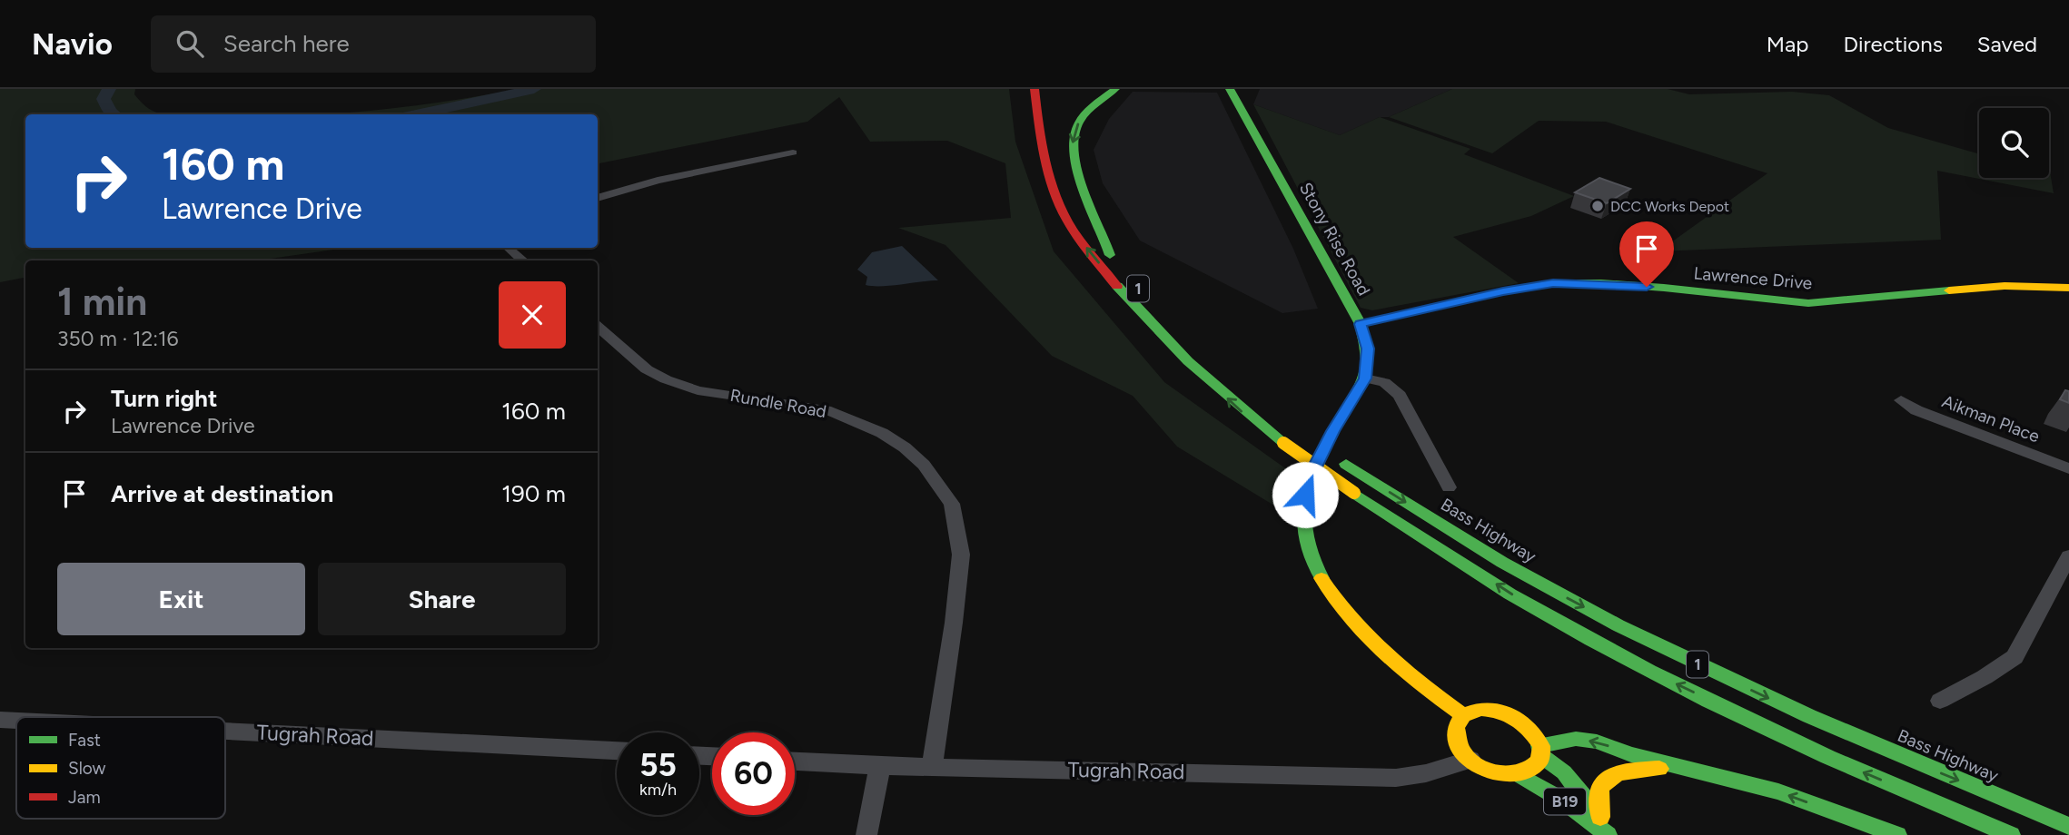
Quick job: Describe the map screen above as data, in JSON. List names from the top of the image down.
{
  "streets": {
    "main road": [
      "Stony Rise Road",
      "Lawrence Drive",
      "1",
      "Bass Highway",
      "B19"
    ],
    "street": ["Rundle Road", "Aikman Place", "Tugrah Road"]
  },
  "crossings": [
    ["Stony Rise Road", "Lawrence Drive"],
    ["Stony Rise Road", "Tugrah Road"],
    ["Stony Rise Road", "B19"],
    ["Rundle Road", "Tugrah Road"],
    ["Tugrah Road", "B19"]
  ],
  "places": ["DCC Works Depot"],
  "legend": ["Fast", "Slow", "Jam"],
  "page": {
    "header": "Navio",
    "search": "Search here",
    "nav": ["Map", "Directions", "Saved"],
    "turn": ["160 m", "Lawrence Drive"],
    "heading": ["1 min", "350 m · 12:16"],
    "list": [
      {
        "name": "Turn right",
        "note": "Lawrence Drive",
        "value": "160 m"
      },
      {
        "name": "Arrive at destination",
        "value": "190 m"
      }
    ],
    "buttons": ["Exit", "Share"],
    "speed": "55 km/h",
    "limit": "60"
  }
}
